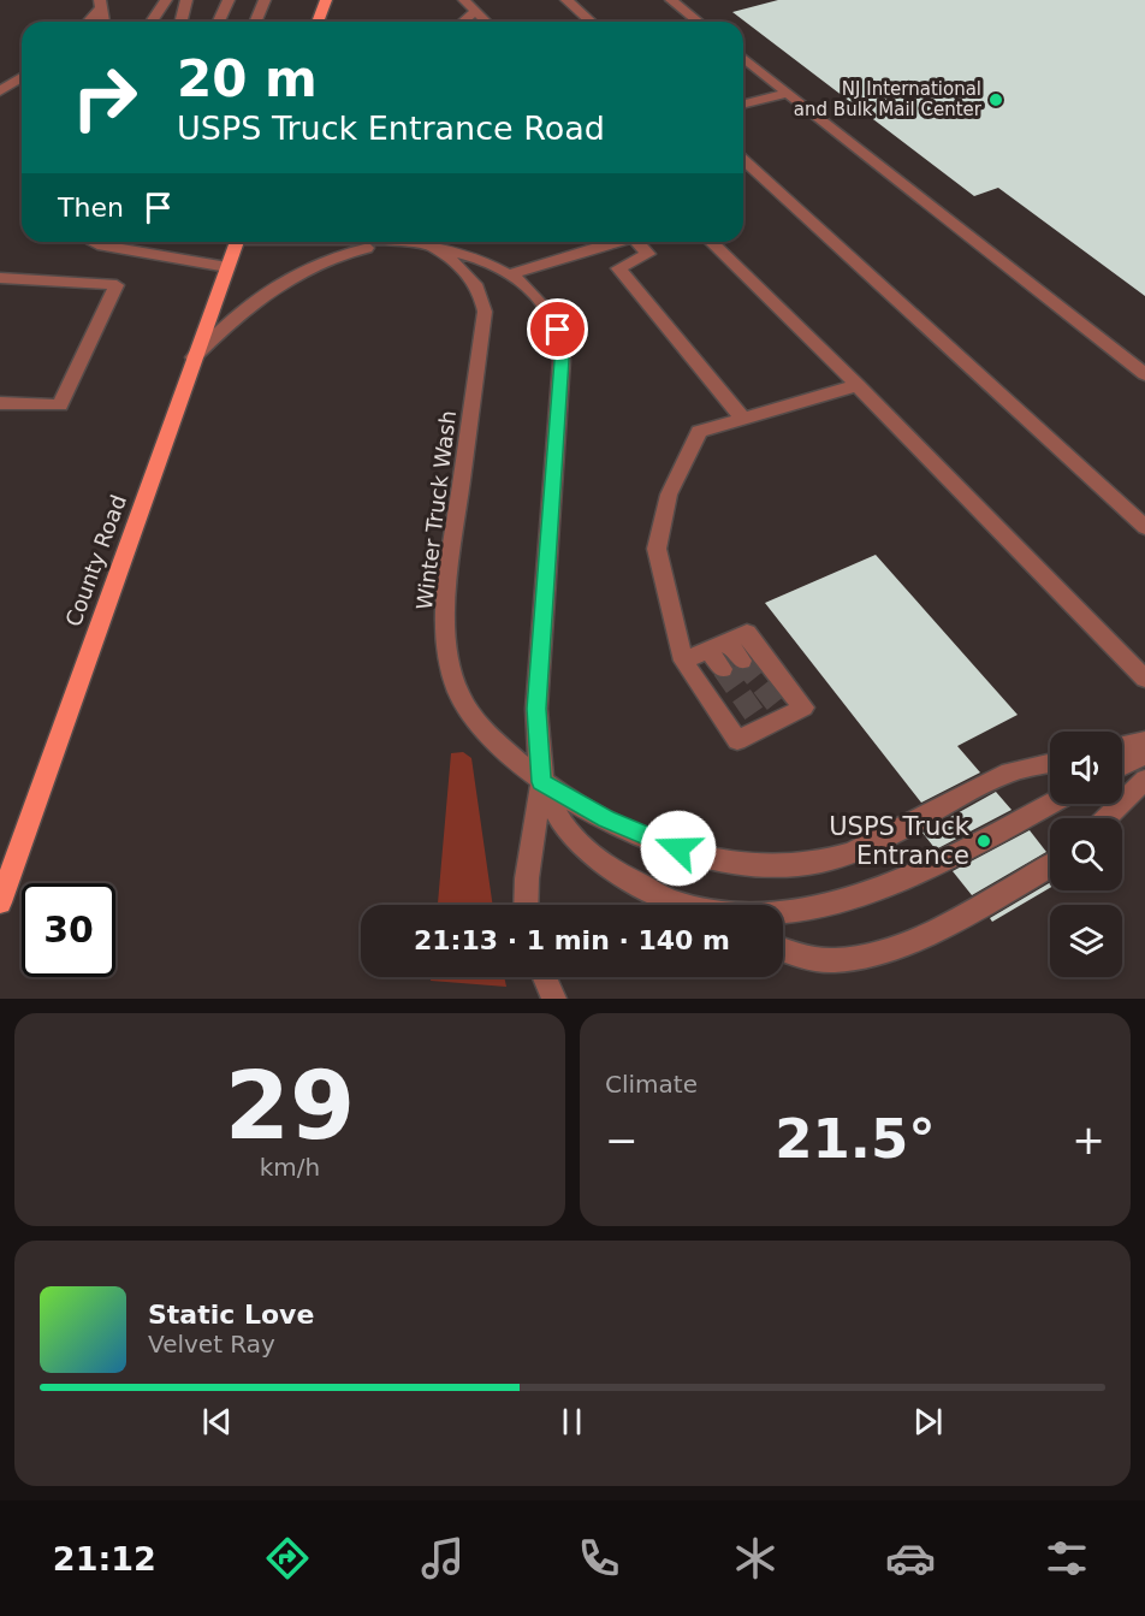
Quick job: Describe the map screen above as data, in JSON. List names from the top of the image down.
{
  "streets": {
    "main road": ["County Road"],
    "street": ["Winter Truck Wash"]
  },
  "places": ["NJ International and Bulk Mail Center", "USPS Truck Entrance"],
  "page": {
    "turn": ["20 m", "USPS Truck Entrance Road"],
    "then": "Then",
    "limit": "30",
    "trip": "21:13 · 1 min · 140 m",
    "tile": [
      ["29", "km/h"],
      "Climate"
    ],
    "heat": ["−", "21.5°", "+"],
    "song": ["Static Love", "Velvet Ray"],
    "tabs": "21:12"
  }
}
